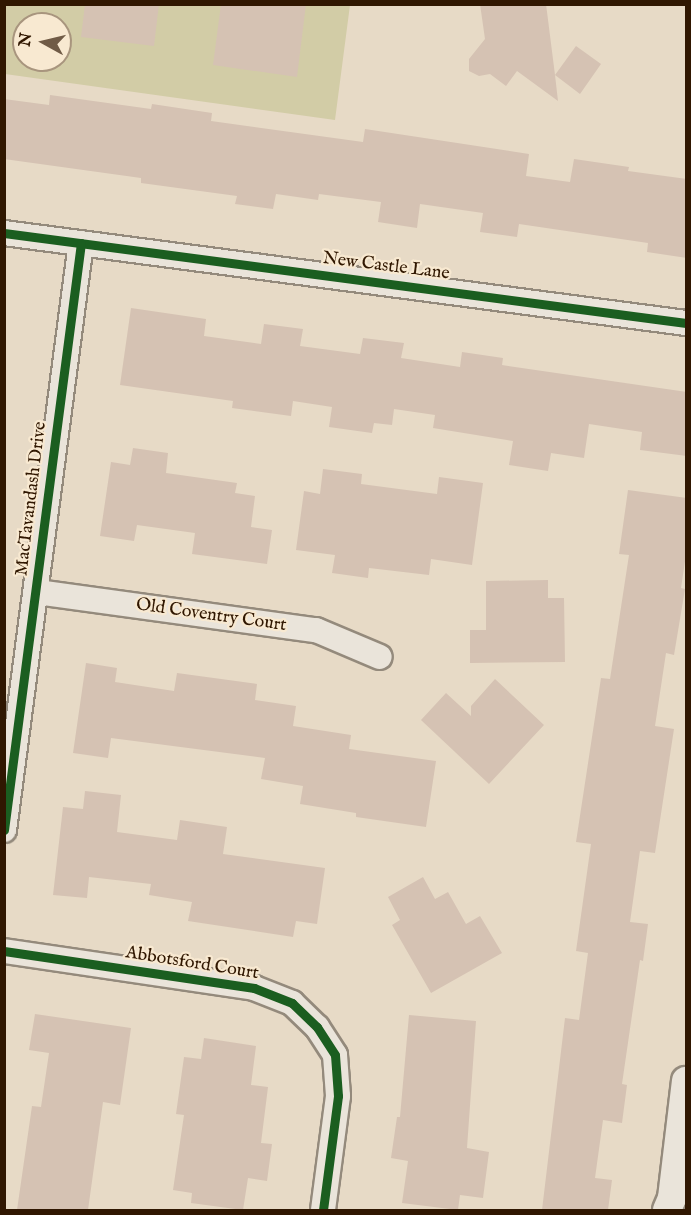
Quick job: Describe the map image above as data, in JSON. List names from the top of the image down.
{
  "streets": {
    "street": [
      "New Castle Lane",
      "MacTavandash Drive",
      "Old Coventry Court",
      "Abbotsford Court"
    ]
  },
  "crossings": [
    ["New Castle Lane", "MacTavandash Drive"],
    ["MacTavandash Drive", "Old Coventry Court"]
  ],
  "north": "left"
}
